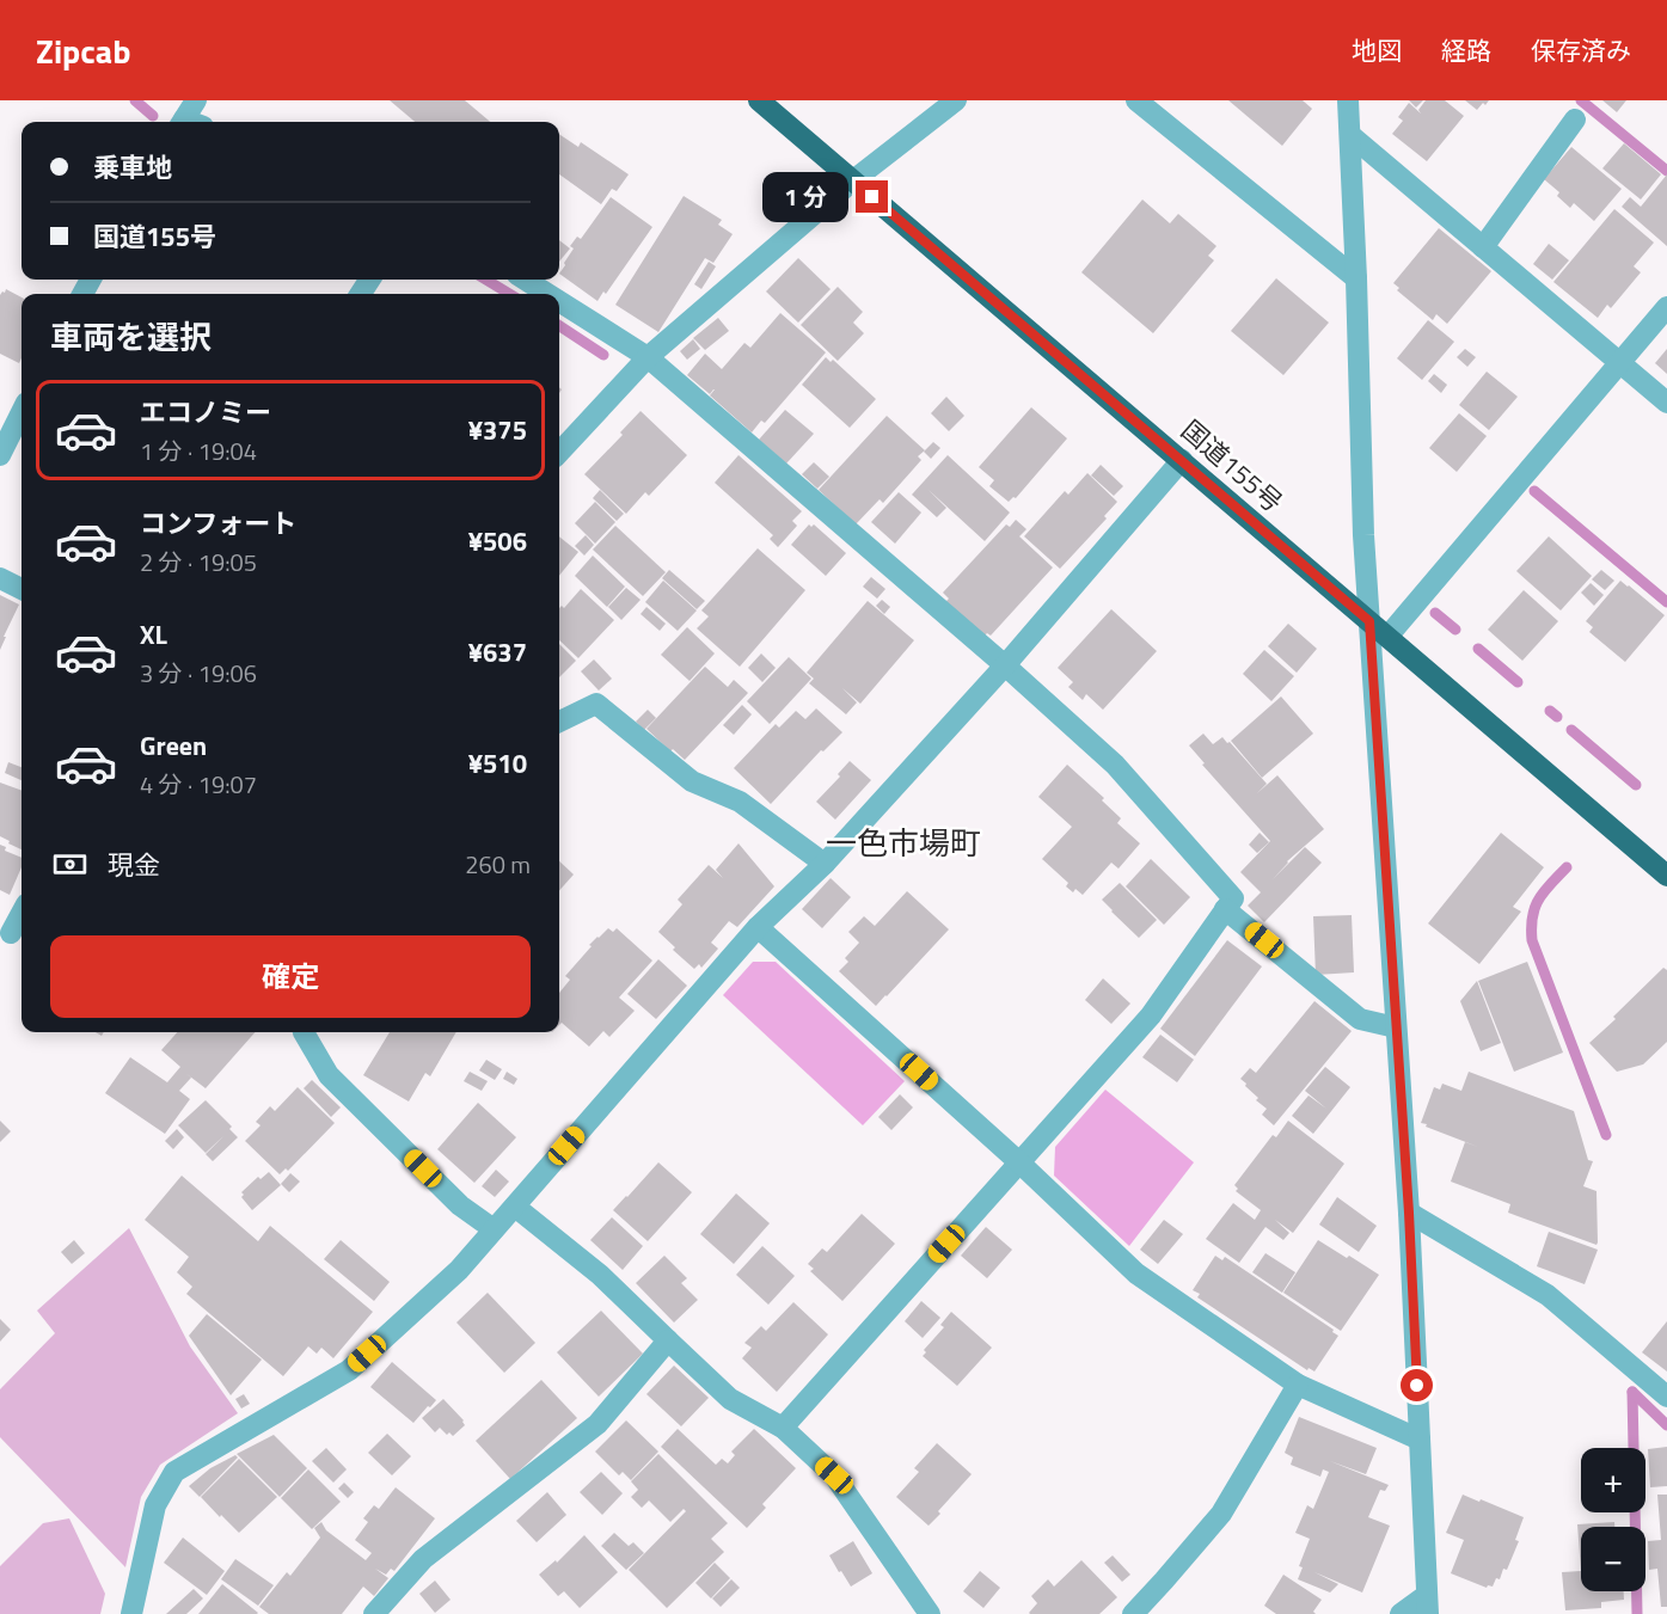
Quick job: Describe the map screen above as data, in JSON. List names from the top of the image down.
{
  "streets": {
    "highway": ["国道155号"]
  },
  "districts": ["一色市場町"],
  "page": {
    "header": "Zipcab",
    "nav": ["地図", "経路", "保存済み"],
    "banner": ["乗車地", "国道155号"],
    "bubble": "1 分",
    "heading": "車両を選択",
    "list": [
      {
        "name": "エコノミー",
        "note": "1 分 · 19:04",
        "value": "¥375"
      },
      {
        "name": "コンフォート",
        "note": "2 分 · 19:05",
        "value": "¥506"
      },
      {
        "name": "XL",
        "note": "3 分 · 19:06",
        "value": "¥637"
      },
      {
        "name": "Green",
        "note": "4 分 · 19:07",
        "value": "¥510"
      }
    ],
    "pay": ["現金", "260 m"],
    "buttons": "確定",
    "map_buttons": ["+", "−"]
  }
}
